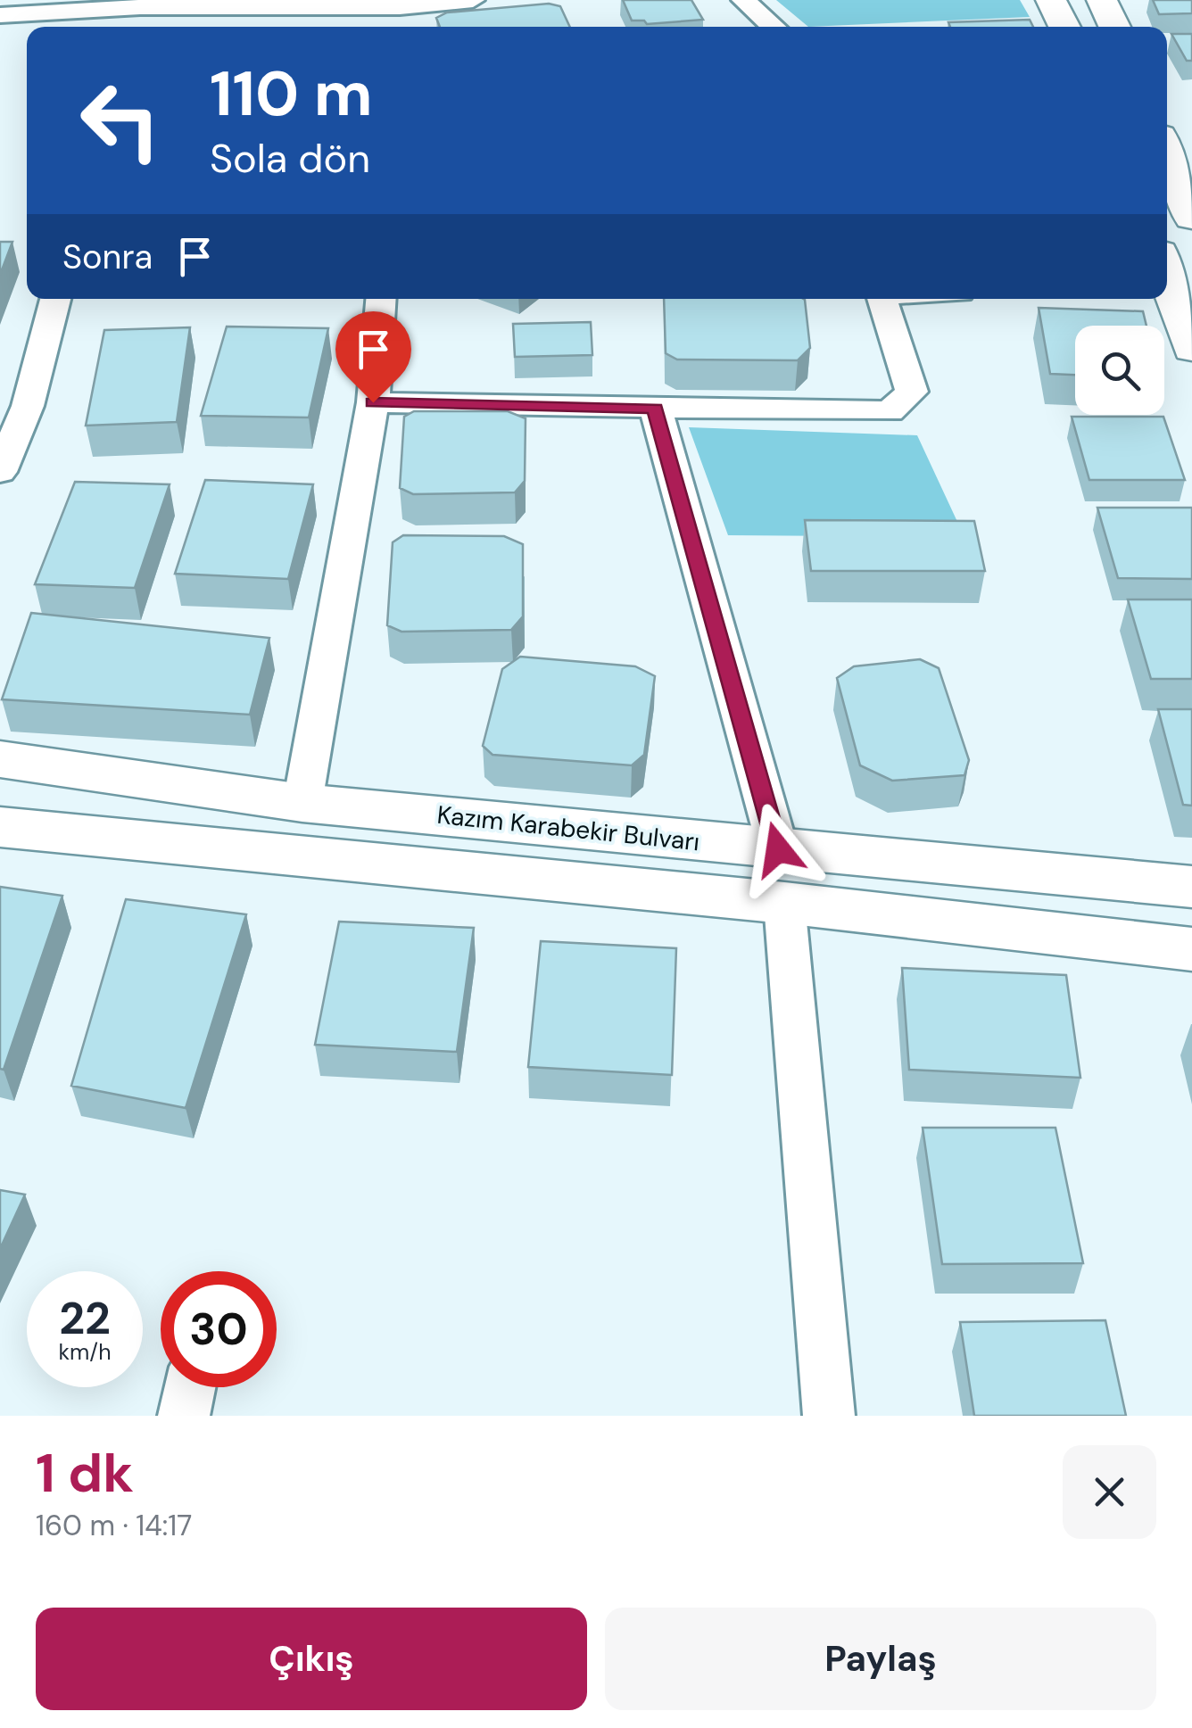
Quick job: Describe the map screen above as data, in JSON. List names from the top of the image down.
{
  "streets": {
    "main road": ["Kazım Karabekir Bulvarı"]
  },
  "page": {
    "turn": ["110 m", "Sola dön"],
    "then": "Sonra",
    "speed": "22 km/h",
    "limit": "30",
    "heading": ["1 dk", "160 m · 14:17"],
    "buttons": ["Çıkış", "Paylaş"]
  }
}
